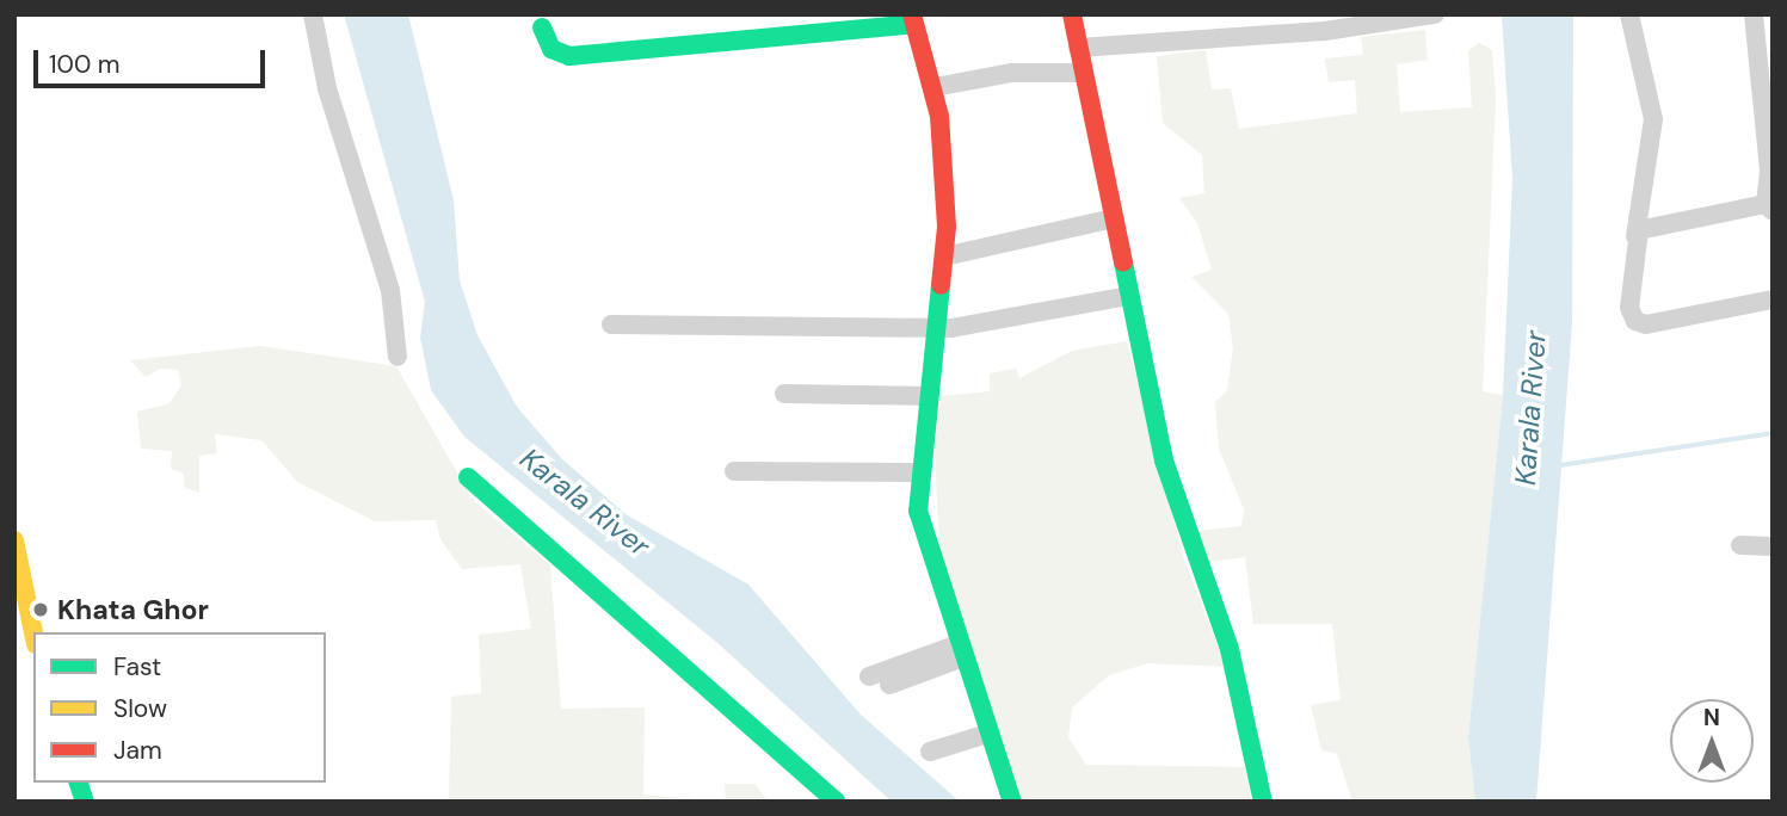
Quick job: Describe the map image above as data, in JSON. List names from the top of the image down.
{
  "water": ["Karala River"],
  "places": ["Khata Ghor"],
  "legend": ["Fast", "Slow", "Jam"],
  "scale_bar": "100 m",
  "north": "top"
}
